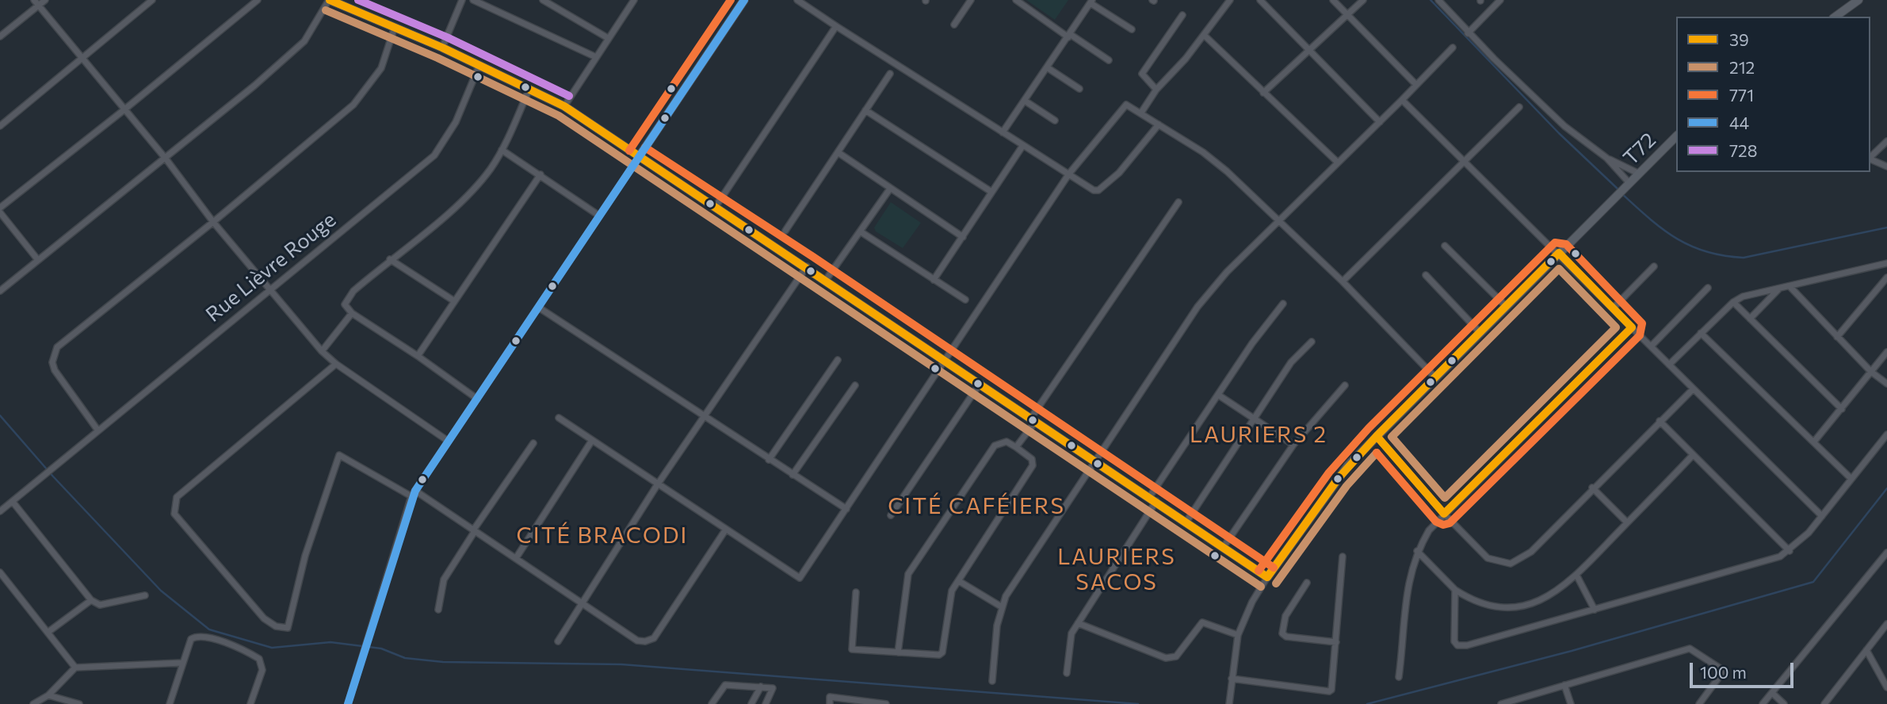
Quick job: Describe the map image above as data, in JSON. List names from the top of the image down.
{
  "streets": {
    "street": ["T72", "Rue Lièvre Rouge"]
  },
  "districts": [
    "LAURIERS 2",
    "CITÉ CAFÉIERS",
    "CITÉ BRACODI",
    "LAURIERS SACOS"
  ],
  "lines": [
    "transit line 39",
    "transit line 771",
    "transit line 44",
    "transit line 728",
    "transit line 212"
  ],
  "legend": [
    "39",
    "212",
    "771",
    "44",
    "728"
  ],
  "scale_bar": "100 m"
}
